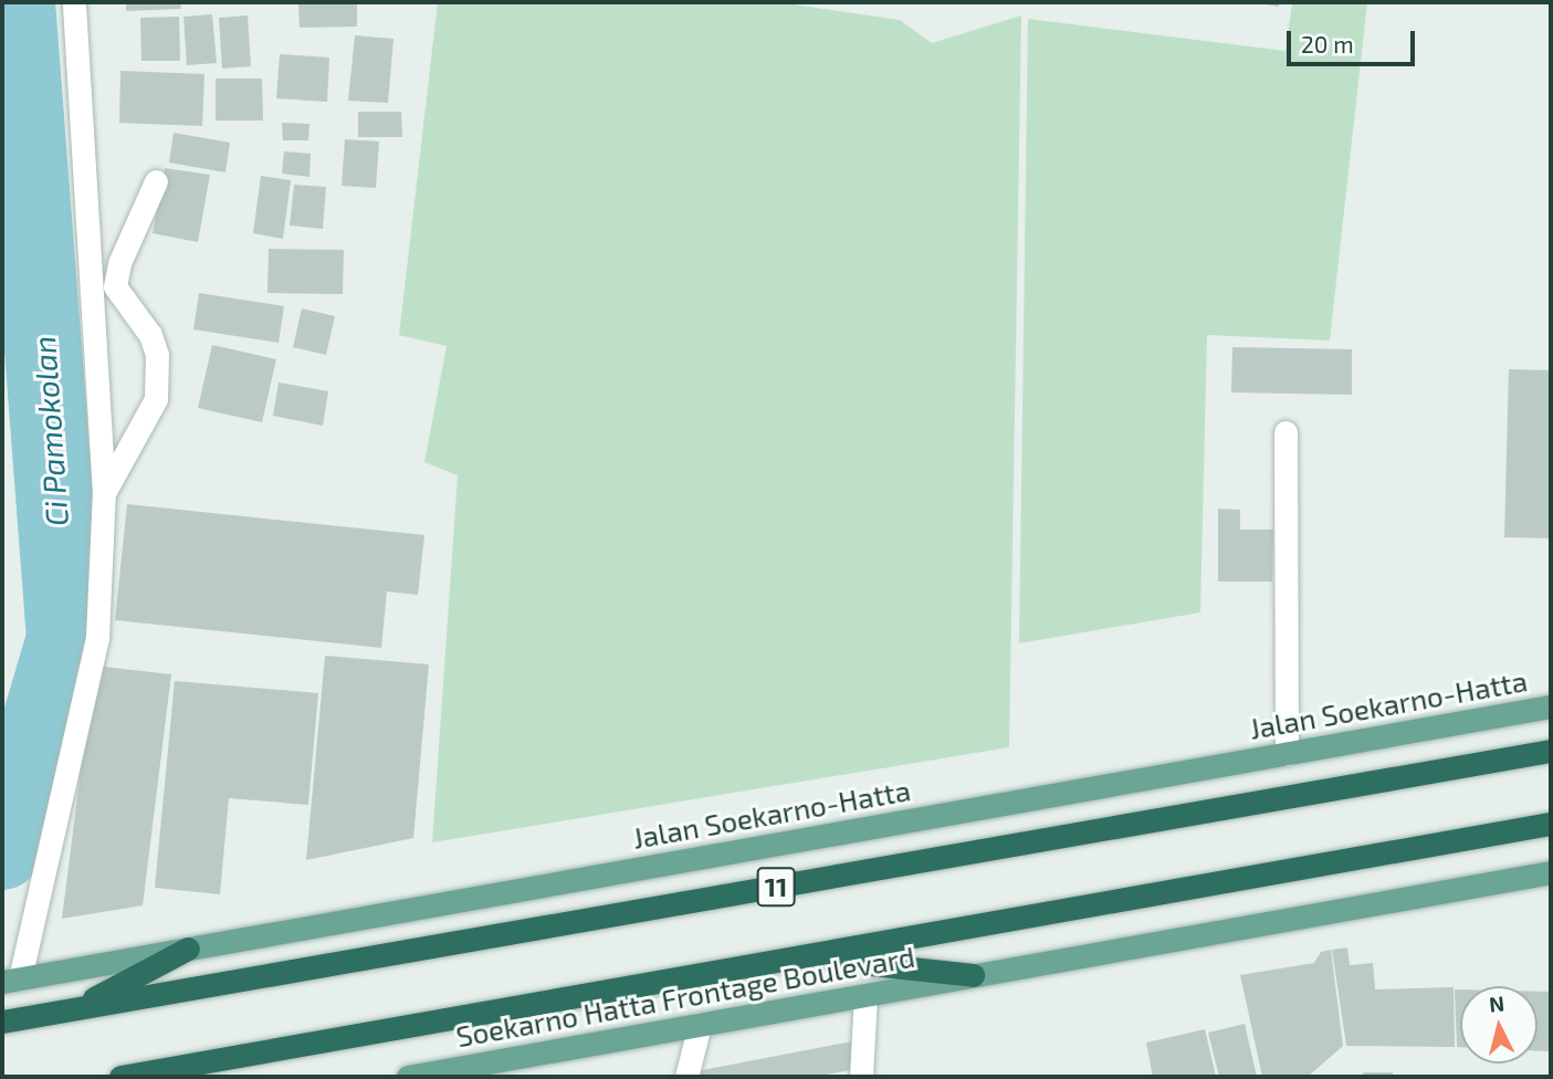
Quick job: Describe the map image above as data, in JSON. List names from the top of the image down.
{
  "streets": {
    "highway": ["11"],
    "main road": ["Jalan Soekarno-Hatta", "Soekarno Hatta Frontage Boulevard"]
  },
  "water": ["Ci Pamokolan"],
  "scale_bar": "20 m",
  "north": "top"
}
